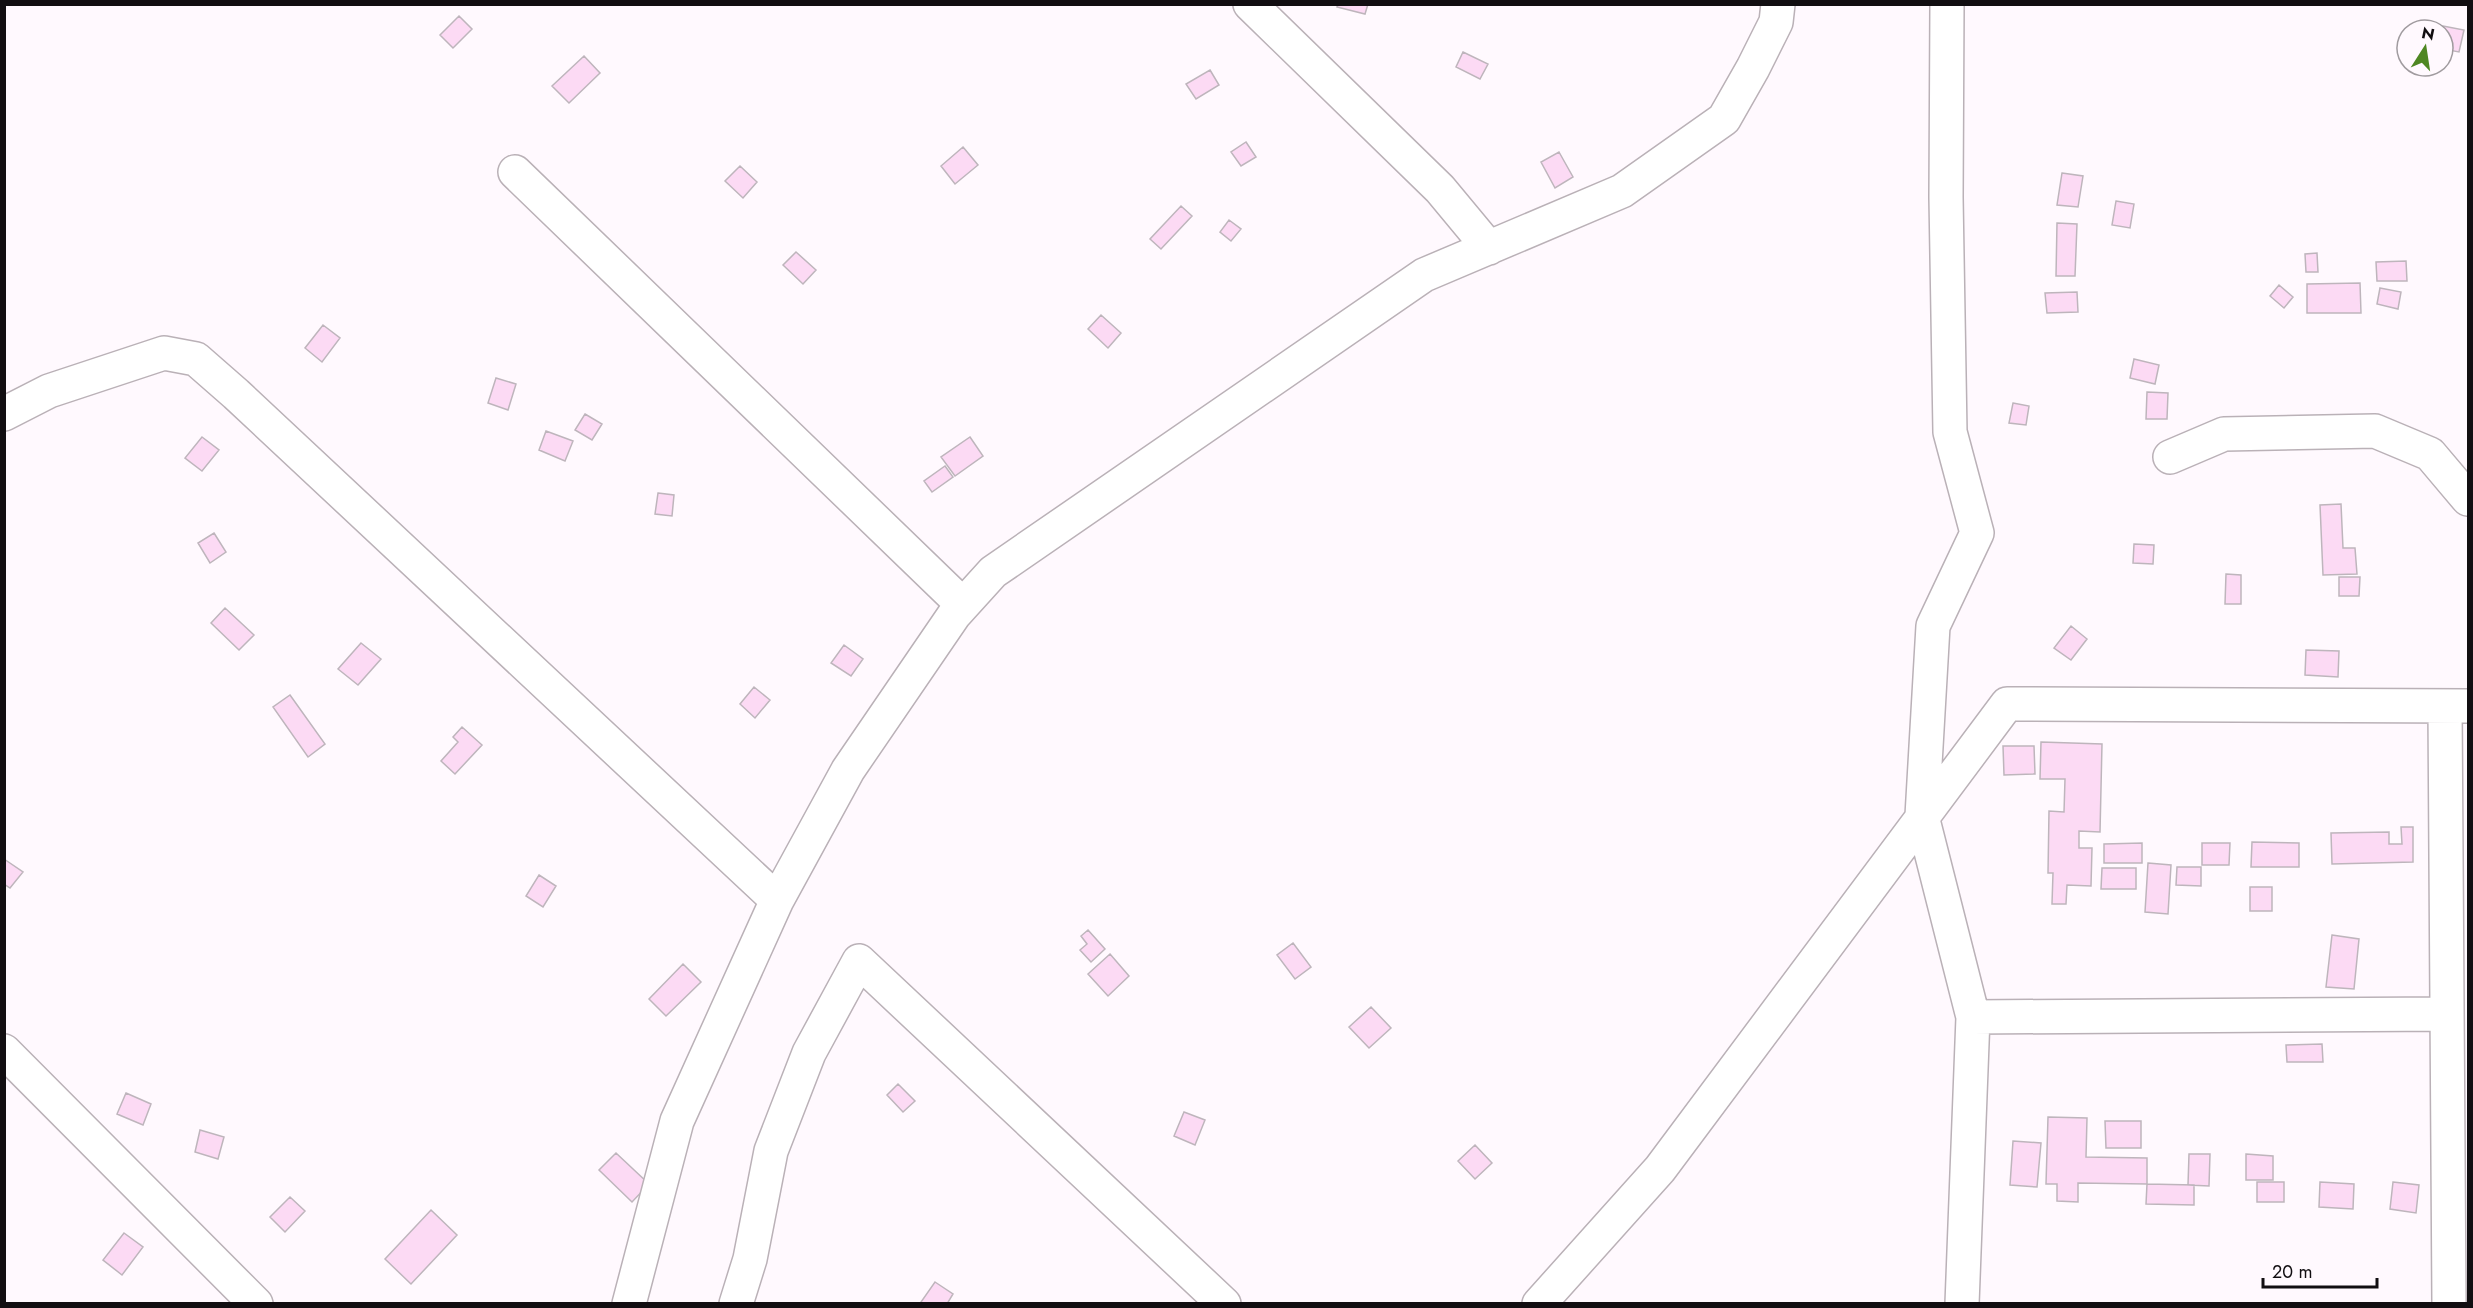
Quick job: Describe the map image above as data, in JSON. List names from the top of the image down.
{
  "scale_bar": "20 m",
  "north": "top"
}
